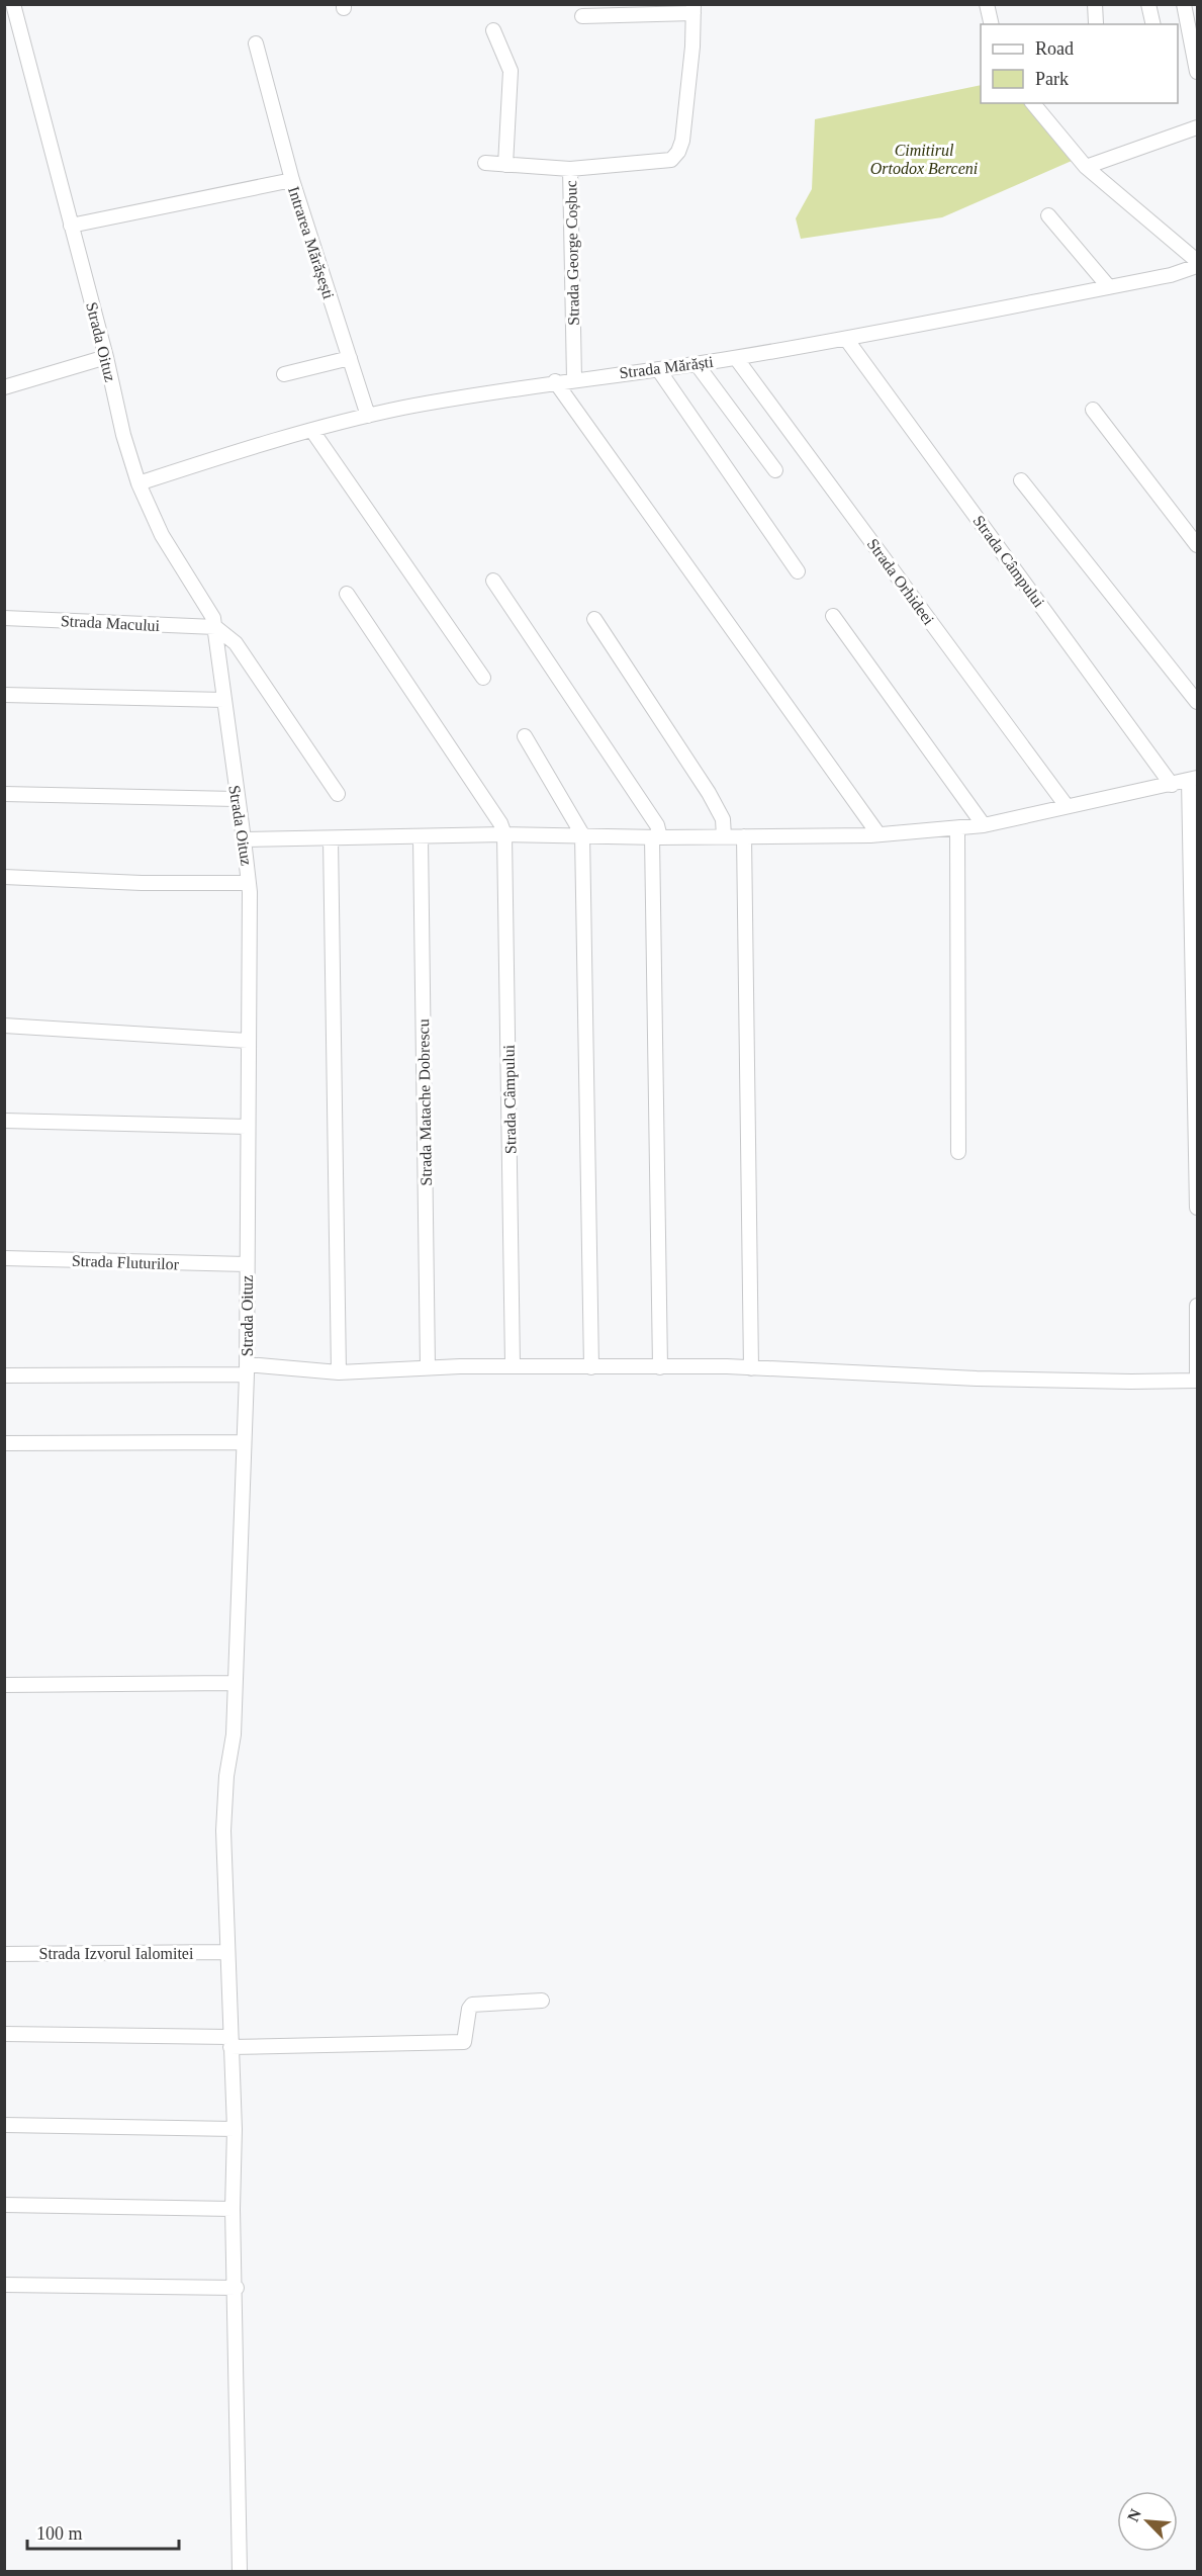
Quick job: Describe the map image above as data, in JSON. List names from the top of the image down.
{
  "streets": {
    "street": [
      "Intrarea Mărășești",
      "Strada George Coșbuc",
      "Strada Oituz",
      "Strada Mărăști",
      "Strada Câmpului",
      "Strada Orhideei",
      "Strada Macului",
      "Strada Matache Dobrescu",
      "Strada Fluturilor",
      "Strada Izvorul Ialomitei"
    ]
  },
  "crossings": [
    ["Intrarea Mărășești", "Strada Oituz"],
    ["Intrarea Mărășești", "Strada Mărăști"],
    ["Strada George Coșbuc", "Strada Mărăști"],
    ["Strada Oituz", "Strada Mărăști"],
    ["Strada Oituz", "Strada Macului"],
    ["Strada Oituz", "Strada Fluturilor"],
    ["Strada Oituz", "Strada Izvorul Ialomitei"],
    ["Strada Mărăști", "Strada Câmpului"],
    ["Strada Mărăști", "Strada Orhideei"]
  ],
  "parks": ["Cimitirul Ortodox Berceni"],
  "legend": ["Road", "Park"],
  "scale_bar": "100 m",
  "north": "top left"
}
